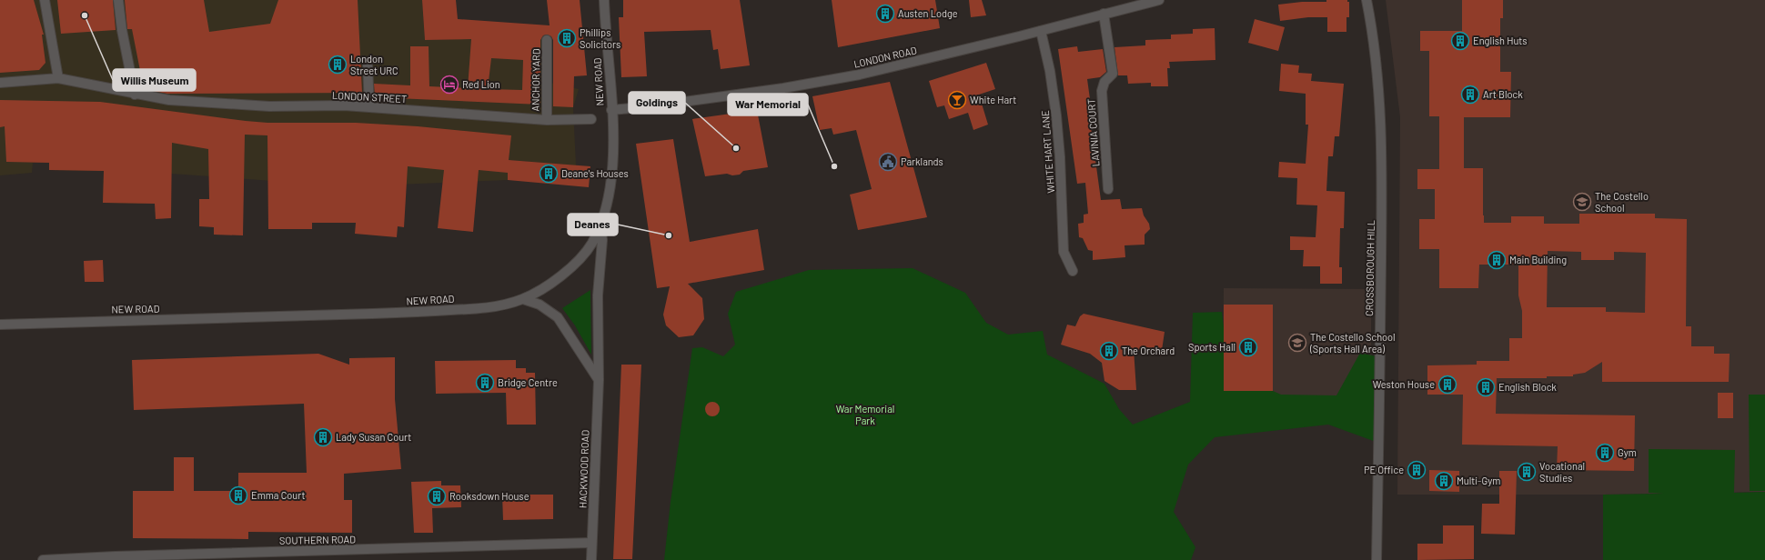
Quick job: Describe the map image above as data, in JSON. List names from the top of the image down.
{
  "streets": {
    "street": [
      "LONDON ROAD",
      "ANCHOR YARD",
      "NEW ROAD",
      "LONDON STREET",
      "LAVINIA COURT",
      "WHITE HART LANE",
      "CROSSBOROUGH HILL",
      "HACKWOOD ROAD",
      "SOUTHERN ROAD"
    ]
  },
  "crossings": [
    ["LONDON ROAD", "NEW ROAD"],
    ["LONDON ROAD", "LAVINIA COURT"],
    ["LONDON ROAD", "WHITE HART LANE"],
    ["ANCHOR YARD", "LONDON STREET"],
    ["NEW ROAD", "HACKWOOD ROAD"],
    ["HACKWOOD ROAD", "SOUTHERN ROAD"]
  ],
  "parks": ["War Memorial Park"],
  "places": {
    "building": [
      "Austen Lodge",
      "Phillips Solicitors",
      "English Huts",
      "London Street URC",
      "Art Block",
      "Deane's Houses",
      "Main Building",
      "Sports Hall",
      "The Orchard",
      "Bridge Centre",
      "Weston House",
      "English Block",
      "Lady Susan Court",
      "Gym",
      "PE Office",
      "Vocational Studies",
      "Multi-Gym",
      "Emma Court",
      "Rooksdown House"
    ],
    "other": [
      "Willis Museum",
      "Goldings",
      "War Memorial",
      "Deanes"
    ],
    "hotel": ["Red Lion"],
    "bar": ["White Hart"],
    "public building": ["Parklands"],
    "school or university": ["The Costello School", "The Costello School (Sports Hall Area)"]
  }
}
